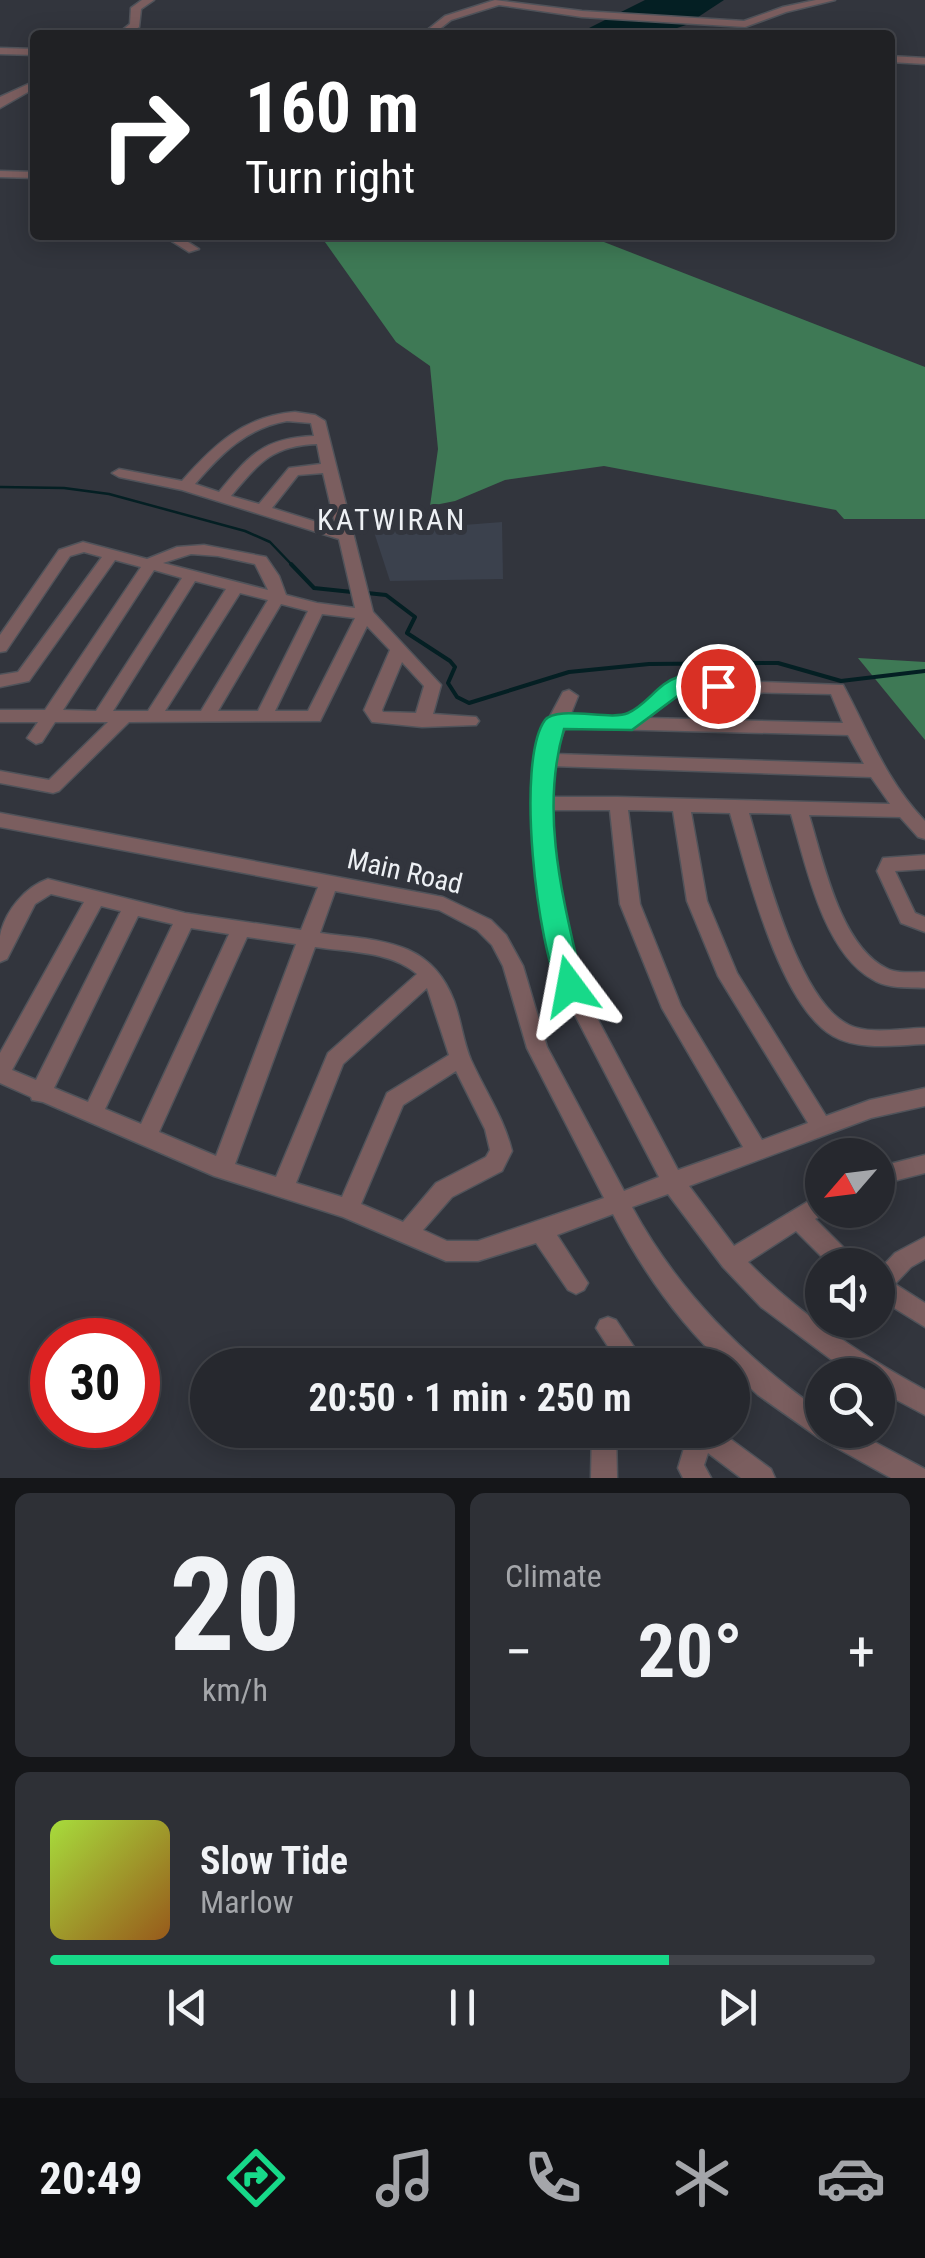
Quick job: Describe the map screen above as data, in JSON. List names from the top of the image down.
{
  "streets": {
    "street": ["Main Road"]
  },
  "districts": ["KATWIRAN"],
  "north": "bottom left",
  "page": {
    "turn": ["160 m", "Turn right"],
    "limit": "30",
    "trip": "20:50 · 1 min · 250 m",
    "tile": [
      ["20", "km/h"],
      "Climate"
    ],
    "heat": ["−", "20°", "+"],
    "song": ["Slow Tide", "Marlow"],
    "tabs": "20:49"
  }
}
